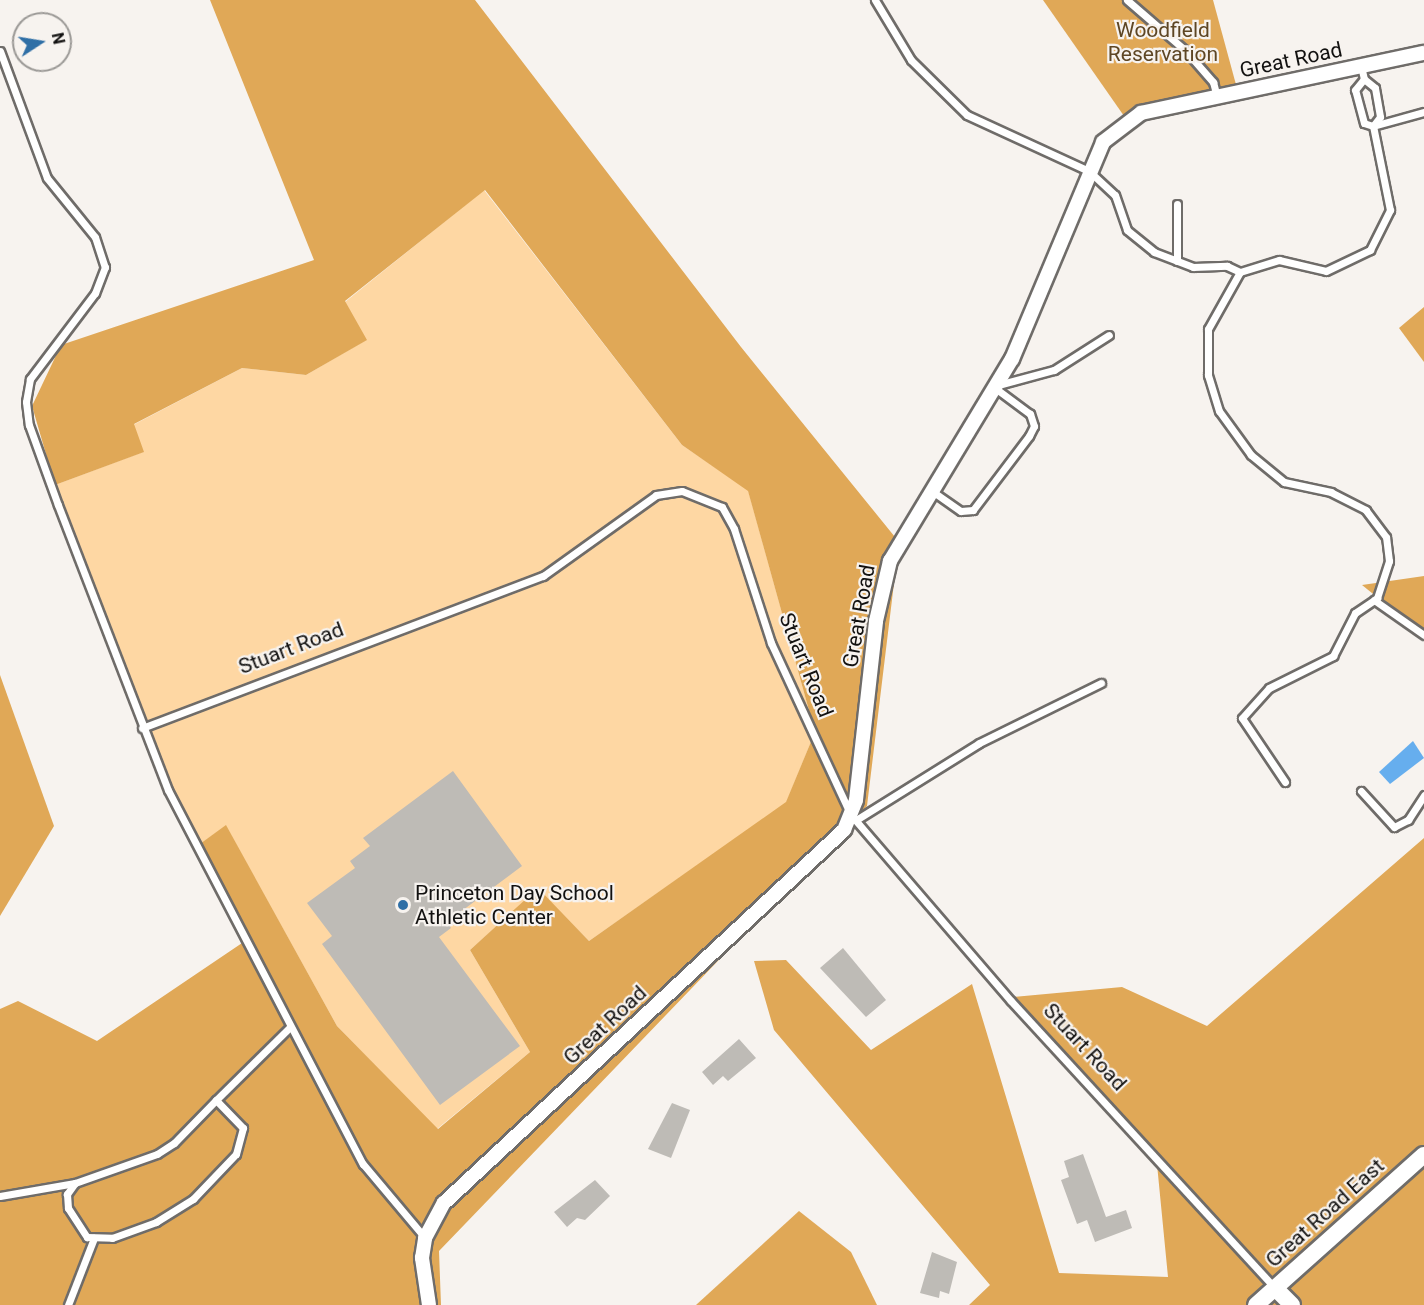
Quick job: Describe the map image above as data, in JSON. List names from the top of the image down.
{
  "streets": {
    "street": ["Great Road", "Stuart Road", "Great Road East"]
  },
  "crossings": [
    ["Great Road", "Stuart Road"],
    ["Stuart Road", "Great Road East"]
  ],
  "parks": ["Woodfield Reservation"],
  "places": ["Princeton Day School Athletic Center"],
  "north": "right"
}
